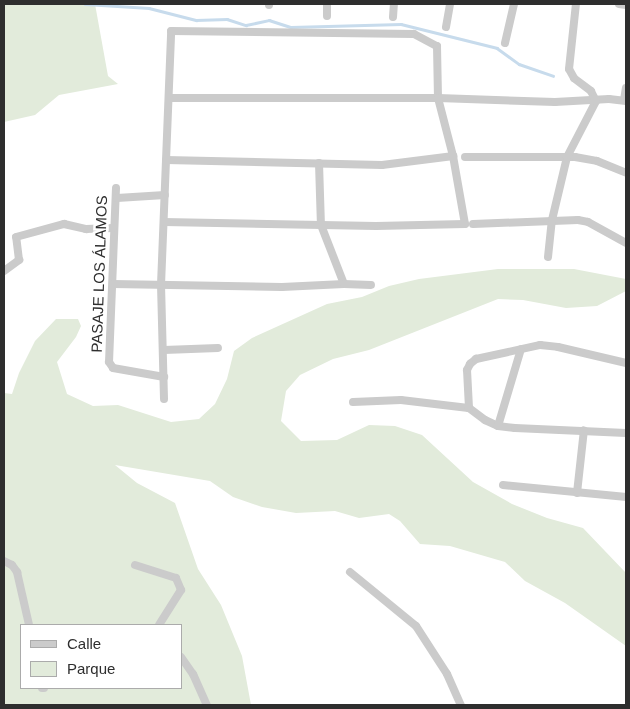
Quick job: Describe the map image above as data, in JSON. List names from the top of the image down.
{
  "streets": {
    "street": ["PASAJE LOS ÁLAMOS"]
  },
  "legend": ["Calle", "Parque"]
}
